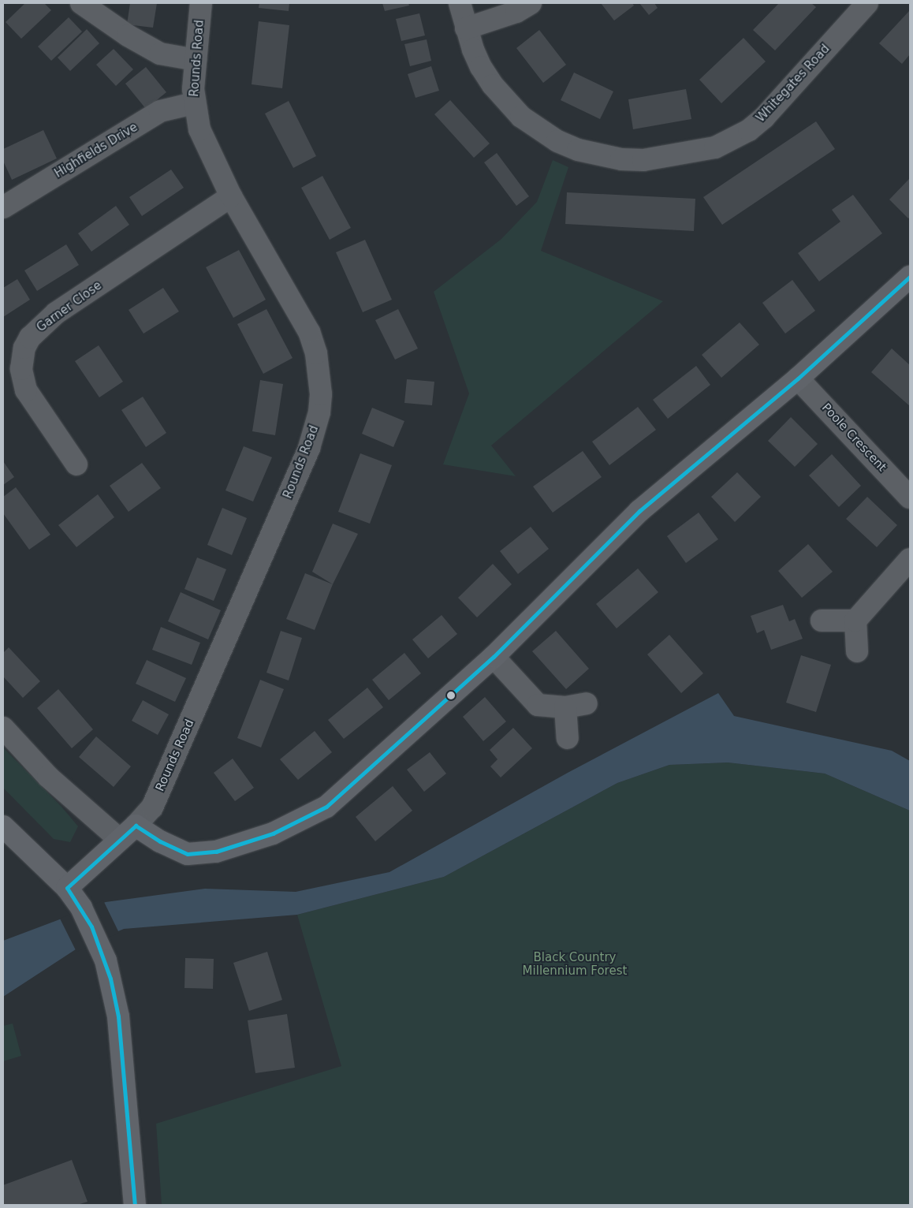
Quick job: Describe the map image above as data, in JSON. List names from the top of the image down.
{
  "streets": {
    "street": [
      "Rounds Road",
      "Whitegates Road",
      "Highfields Drive",
      "Garner Close",
      "Poole Crescent"
    ]
  },
  "crossings": [
    ["Rounds Road", "Highfields Drive"],
    ["Rounds Road", "Garner Close"]
  ],
  "parks": ["Black Country Millennium Forest"]
}
